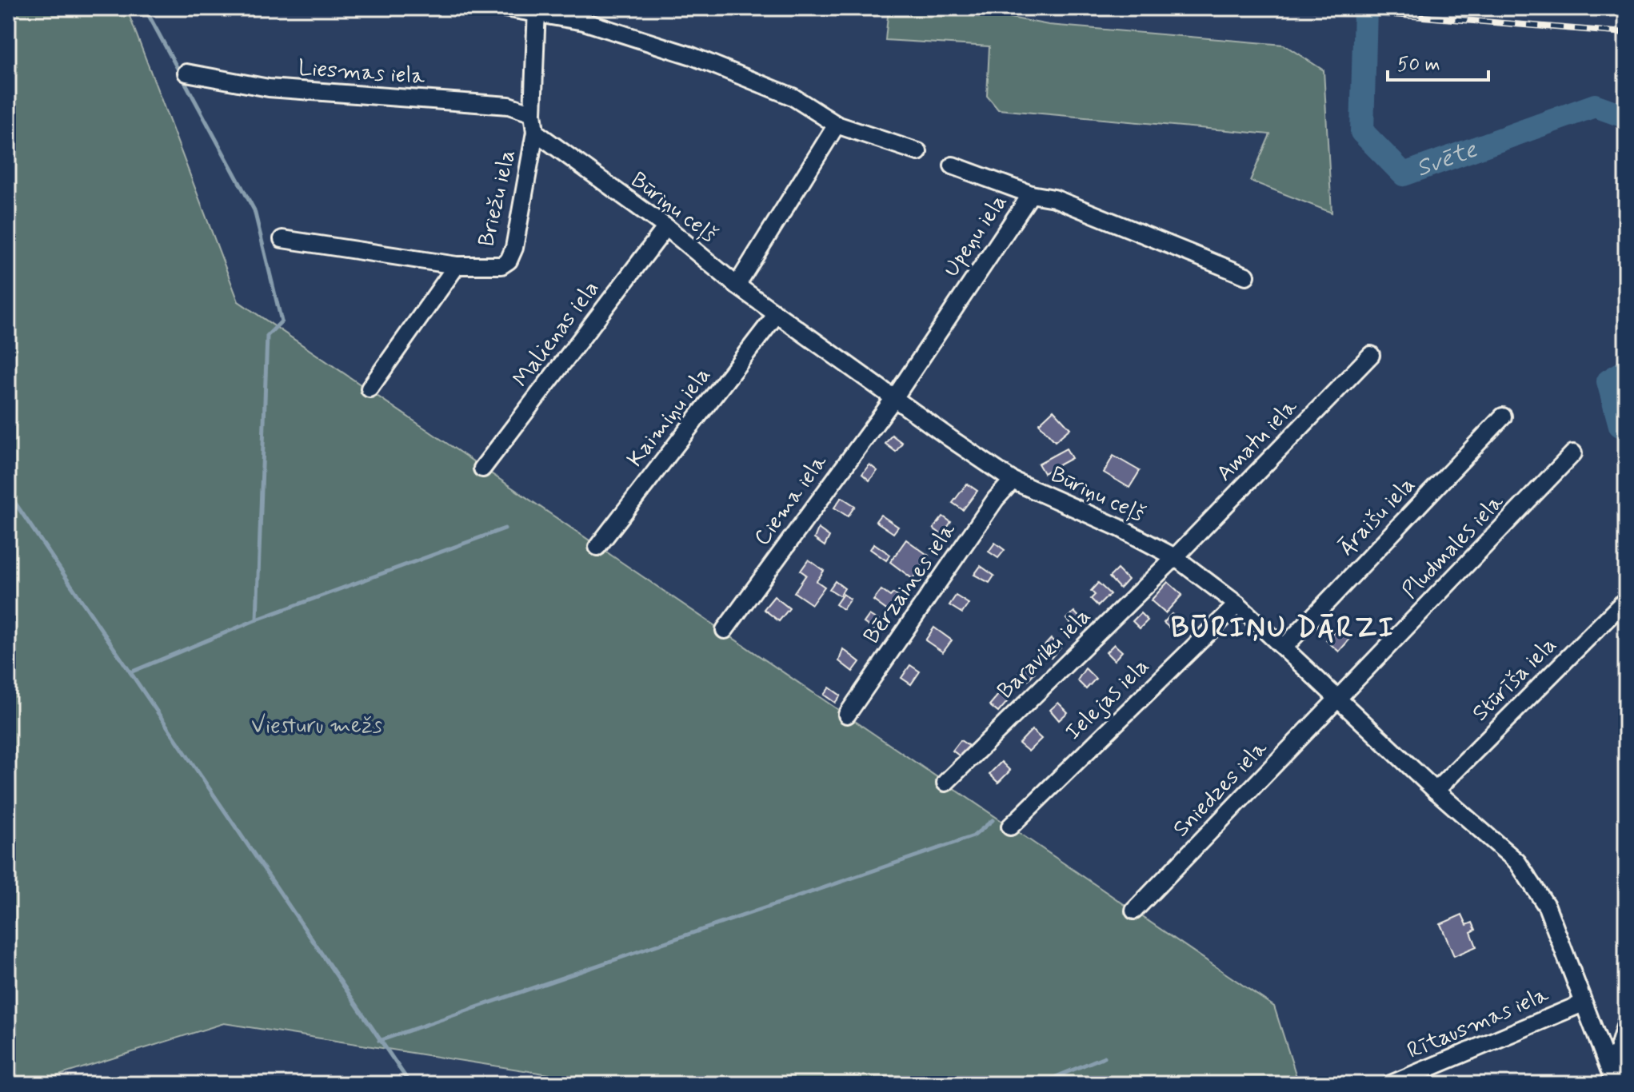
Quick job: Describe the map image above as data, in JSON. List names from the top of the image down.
{
  "streets": {
    "street": [
      "Liesmas iela",
      "Briežu iela",
      "Būriņu ceļš",
      "Upeņu iela",
      "Malienas iela",
      "Kaimiņu iela",
      "Amatu iela",
      "Ciema iela",
      "Āraišu iela",
      "Pludmales iela",
      "Bērzaines iela",
      "Baraviku iela",
      "Stūrīša iela",
      "Ielejas iela",
      "Sniedzes iela",
      "Rītausmas iela"
    ]
  },
  "crossings": [
    ["Briežu iela", "Būriņu ceļš"],
    ["Būriņu ceļš", "Upeņu iela"],
    ["Būriņu ceļš", "Malienas iela"],
    ["Būriņu ceļš", "Kaimiņu iela"],
    ["Būriņu ceļš", "Amatu iela"],
    ["Būriņu ceļš", "Ciema iela"],
    ["Būriņu ceļš", "Āraišu iela"],
    ["Būriņu ceļš", "Pludmales iela"],
    ["Būriņu ceļš", "Bērzaines iela"],
    ["Būriņu ceļš", "Baraviku iela"],
    ["Būriņu ceļš", "Stūrīša iela"],
    ["Būriņu ceļš", "Ielejas iela"],
    ["Būriņu ceļš", "Sniedzes iela"],
    ["Būriņu ceļš", "Rītausmas iela"],
    ["Upeņu iela", "Ciema iela"],
    ["Amatu iela", "Baraviku iela"],
    ["Pludmales iela", "Sniedzes iela"]
  ],
  "districts": ["BŪRIŅU DĀRZI"],
  "water": ["Svēte"],
  "parks": ["Viesturu mežs"],
  "scale_bar": "50 m"
}
